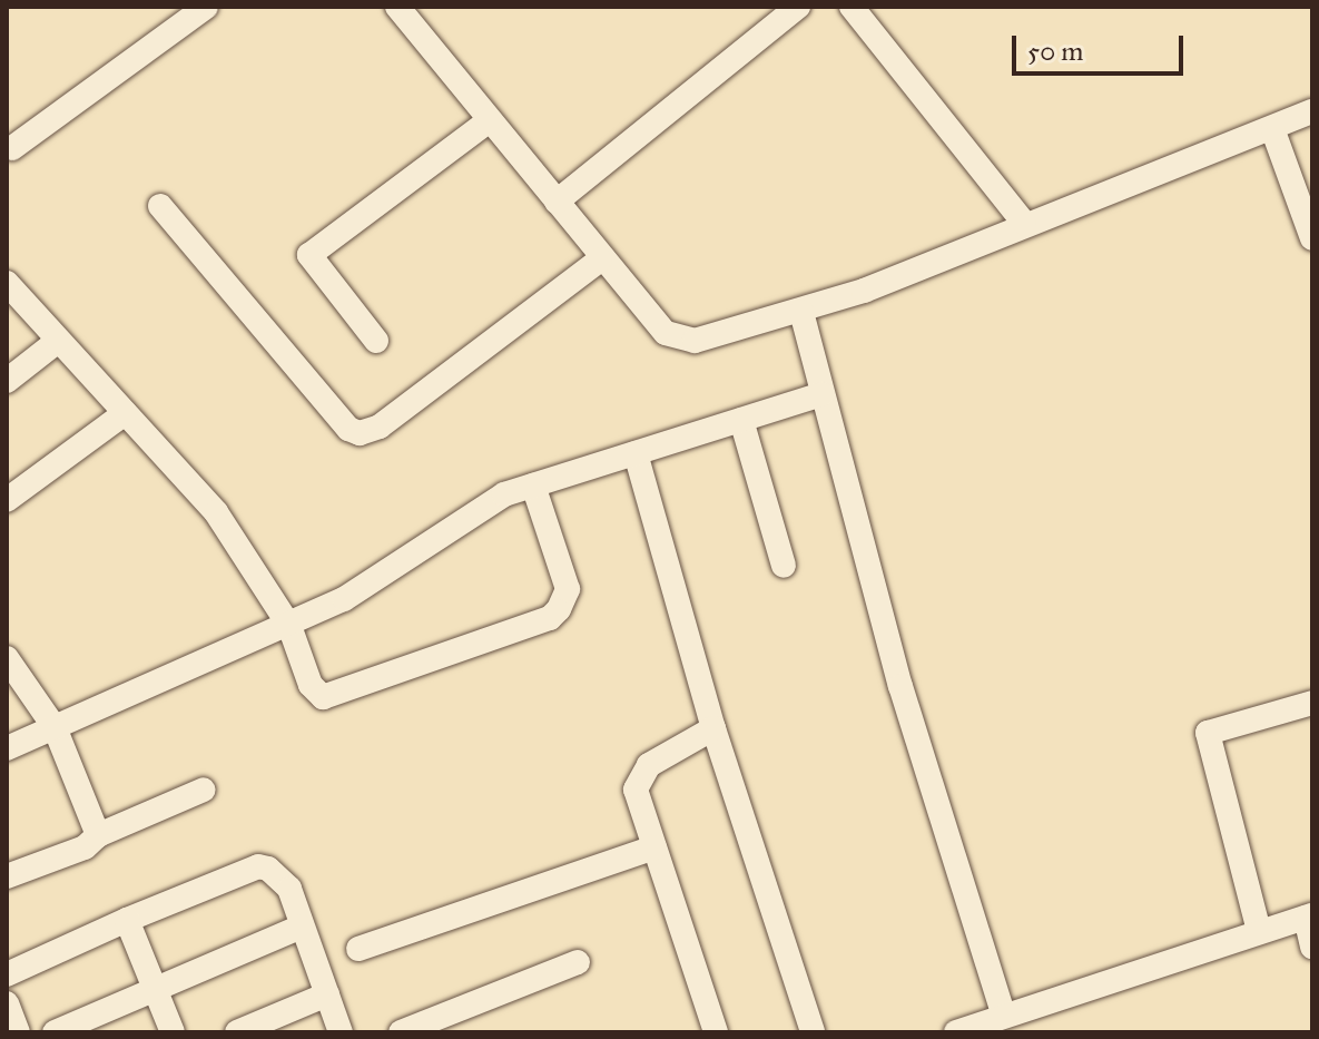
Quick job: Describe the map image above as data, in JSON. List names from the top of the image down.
{
  "scale_bar": "50 m"
}
